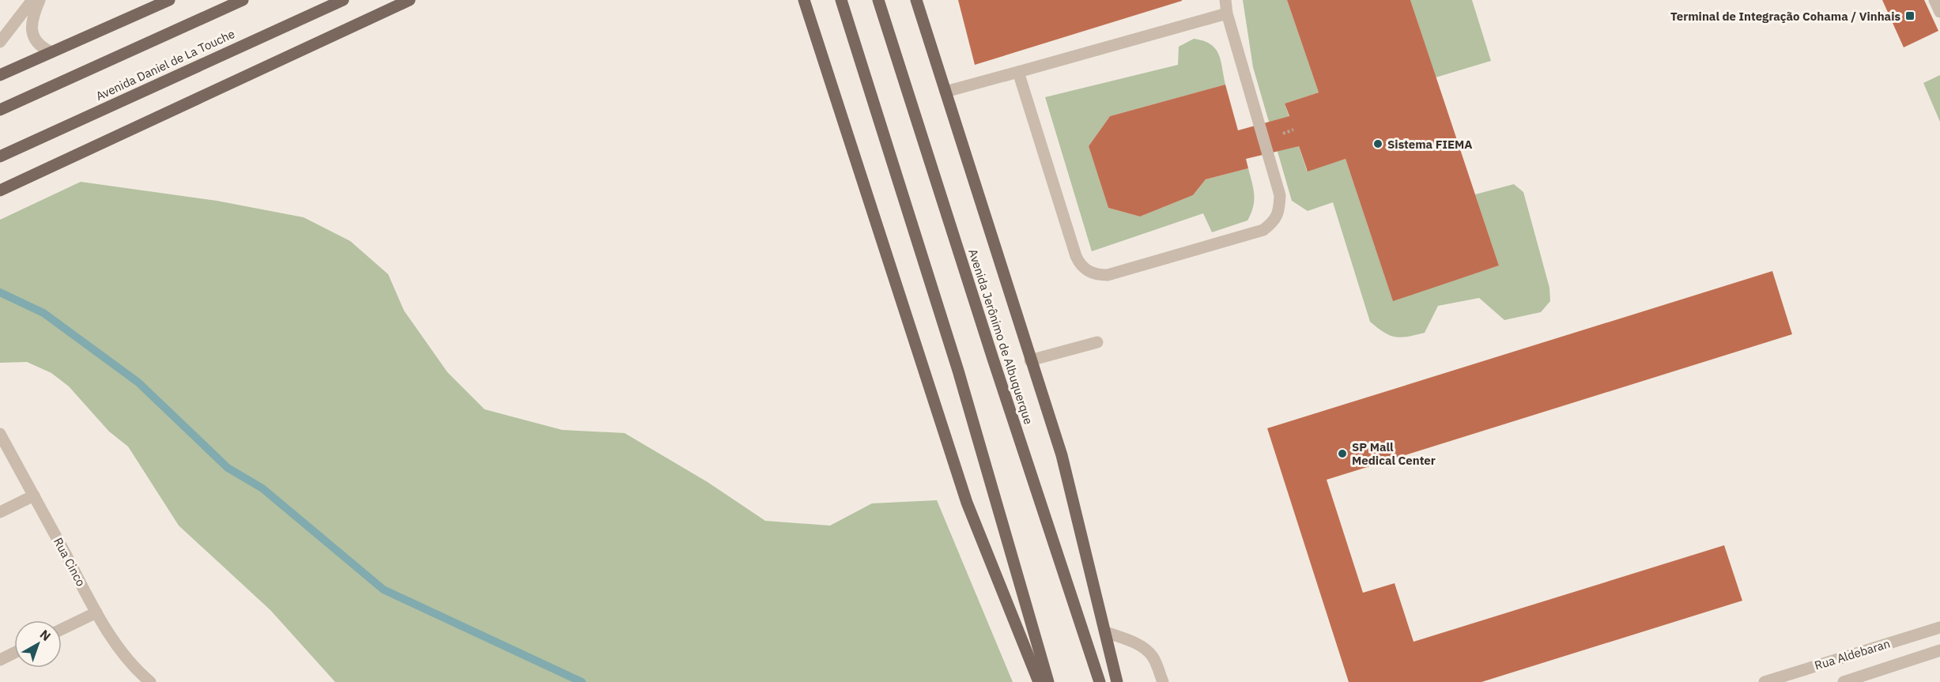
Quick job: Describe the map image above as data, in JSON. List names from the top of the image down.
{
  "streets": {
    "main road": ["Avenida Daniel de La Touche", "Avenida Jerônimo de Albuquerque"],
    "street": ["Rua Cinco", "Rua Aldebaran"]
  },
  "places": {
    "transit": ["Terminal de Integração Cohama / Vinhais"],
    "other": ["Sistema FIEMA", "SP Mall Medical Center"]
  },
  "north": "top right"
}
